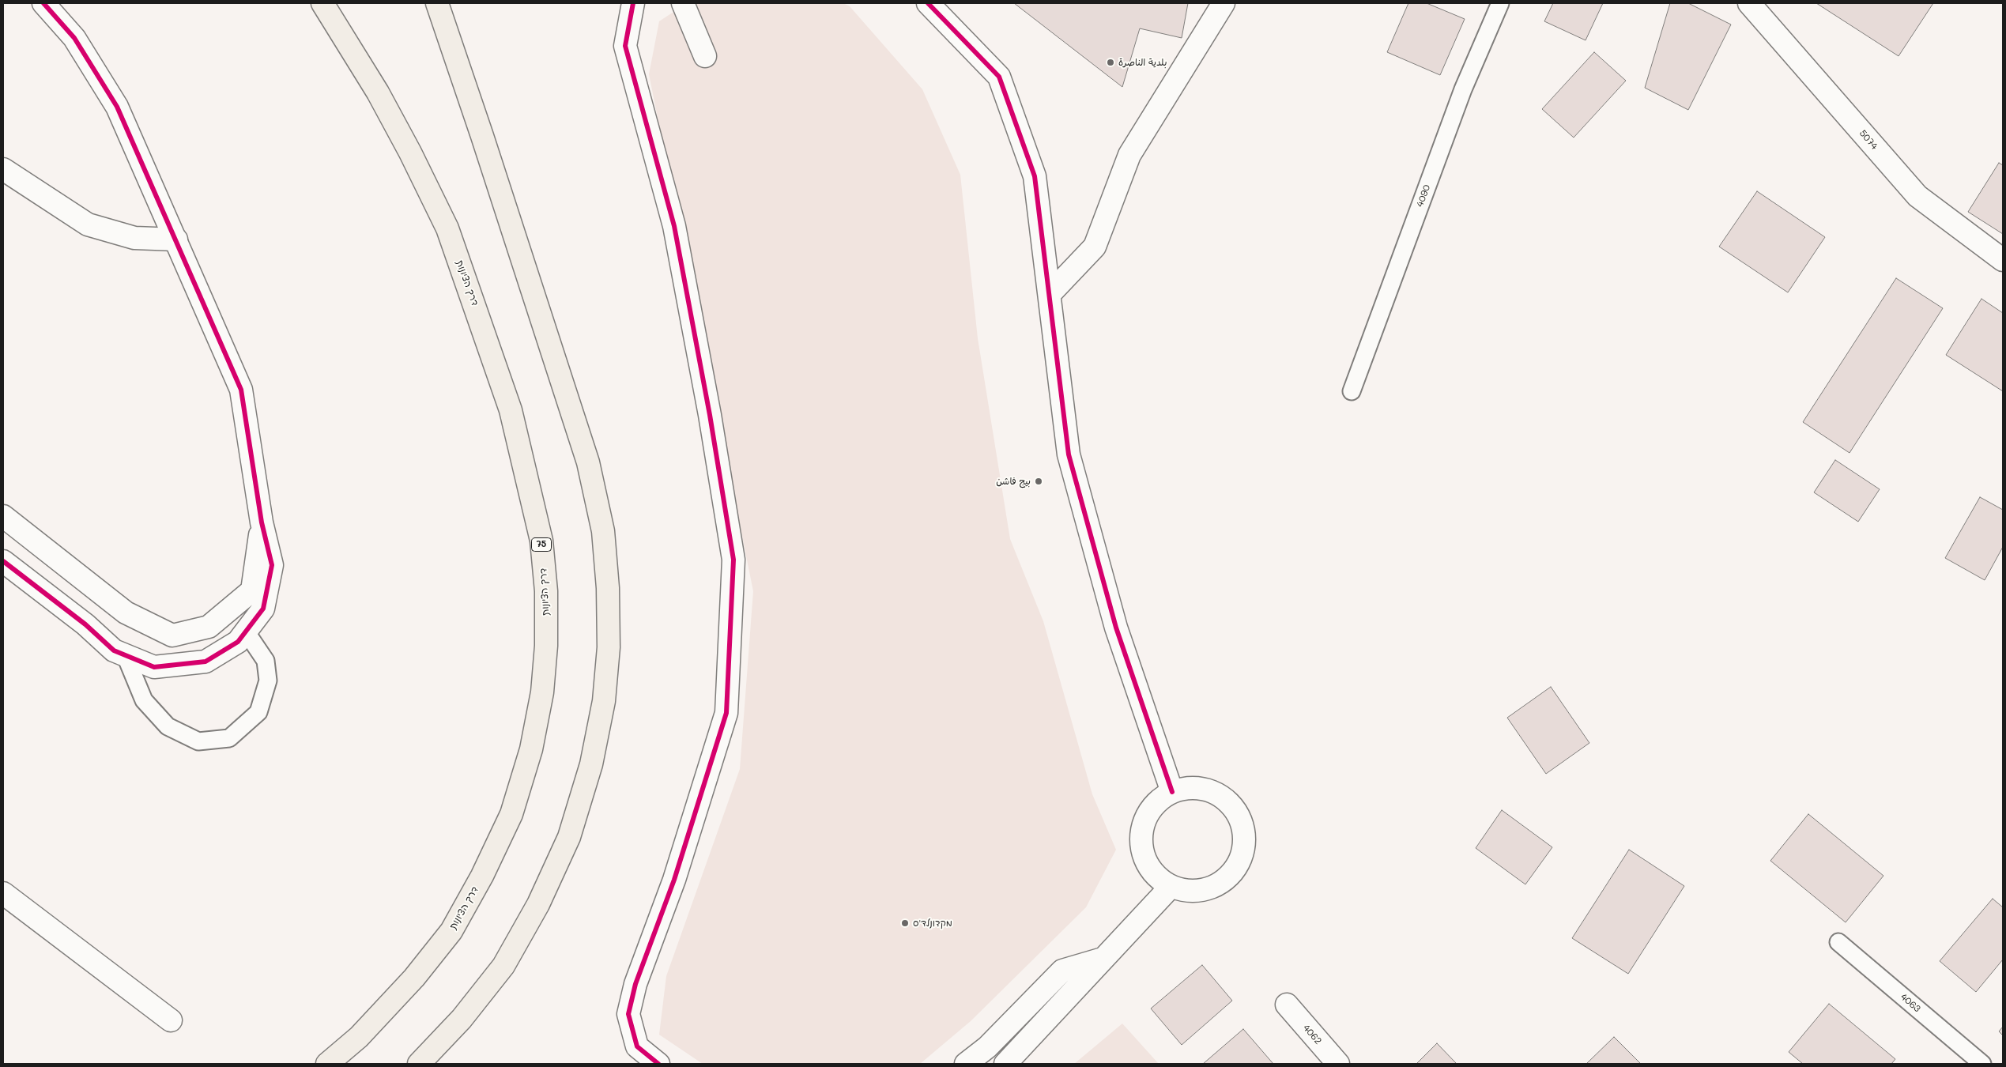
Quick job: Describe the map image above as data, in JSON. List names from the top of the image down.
{
  "streets": {
    "highway": ["דרך הציונות", "75"],
    "street": ["5074", "4062"],
    "lane": ["4090", "4063"]
  },
  "places": ["بلدية الناصرة", "بيج فاشن", "מקדונלד'ס"]
}
